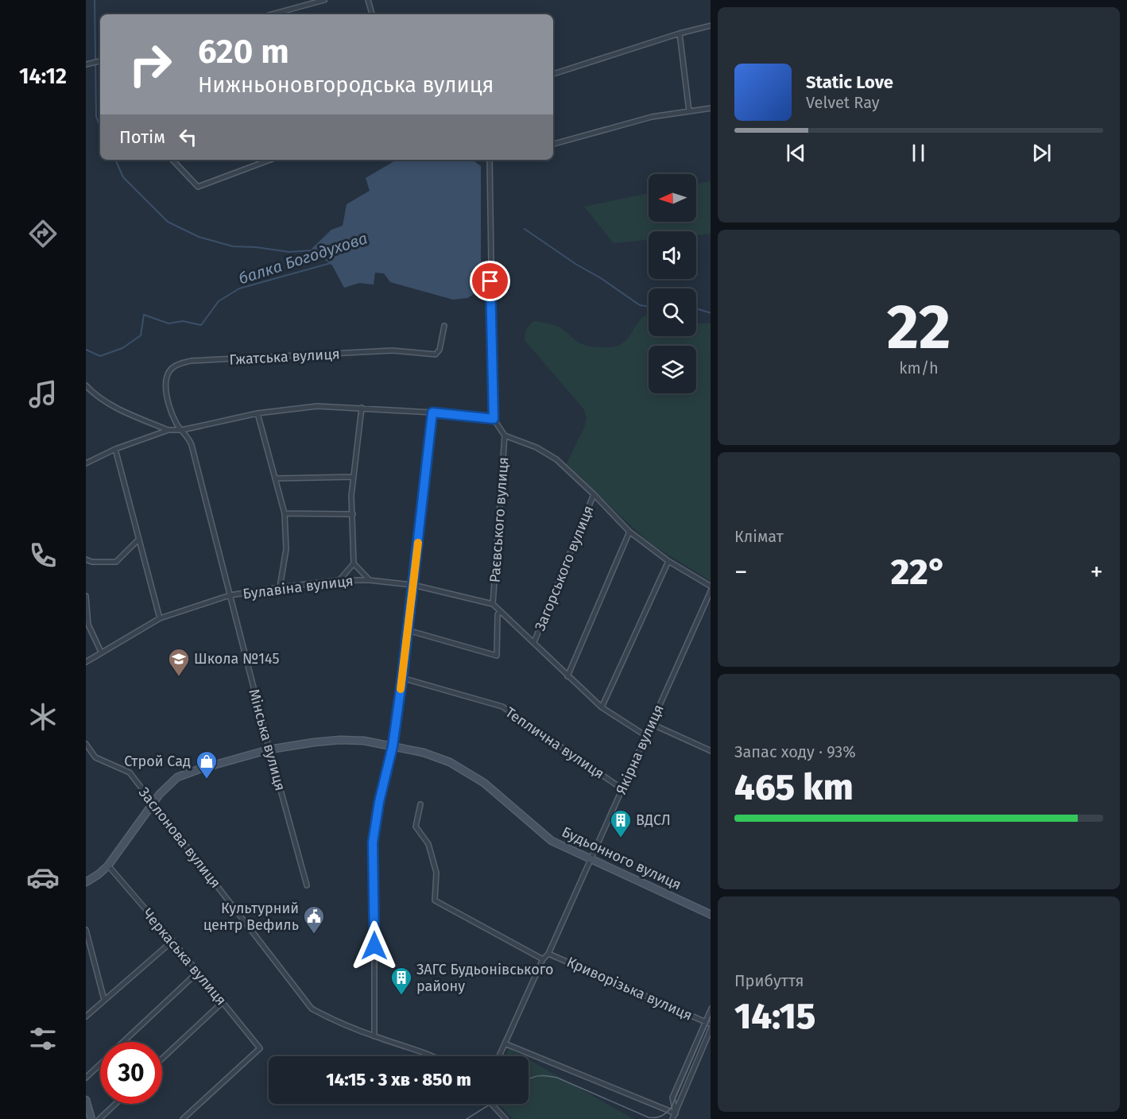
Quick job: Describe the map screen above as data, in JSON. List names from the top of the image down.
{
  "streets": {
    "main road": ["Будьонного вулиця"],
    "street": [
      "Гжатська вулиця",
      "Раєвського вулиця",
      "Загорського вулиця",
      "Булавіна вулиця",
      "Мінська вулиця",
      "Теплична вулиця",
      "Якірна вулиця",
      "Заслонова вулиця",
      "Черкаська вулиця",
      "Криворізька вулиця"
    ]
  },
  "crossings": [
    ["Гжатська вулиця", "Мінська вулиця"],
    ["Раєвського вулиця", "Булавіна вулиця"],
    ["Булавіна вулиця", "Мінська вулиця"],
    ["Мінська вулиця", "Будьонного вулиця"],
    ["Теплична вулиця", "Якірна вулиця"],
    ["Якірна вулиця", "Будьонного вулиця"],
    ["Якірна вулиця", "Криворізька вулиця"],
    ["Заслонова вулиця", "Будьонного вулиця"],
    ["Будьонного вулиця", "Черкаська вулиця"]
  ],
  "water": ["балка Богодухова"],
  "places": {
    "school or university": ["Школа №145"],
    "shop": ["Строй Сад"],
    "building": ["ВДСЛ", "ЗАГС Будьонівського району"],
    "public building": ["Культурний центр Вефиль"]
  },
  "north": "left",
  "page": {
    "tabs": "14:12",
    "turn": ["620 m", "Нижньоновгородська вулиця"],
    "song": ["Static Love", "Velvet Ray"],
    "then": "Потім",
    "tile": [
      ["22", "km/h"],
      "Клімат",
      ["Запас ходу · 93%", "465 km"],
      ["Прибуття", "14:15"]
    ],
    "heat": ["−", "22°", "+"],
    "limit": "30",
    "trip": "14:15 · 3 хв · 850 m"
  }
}
